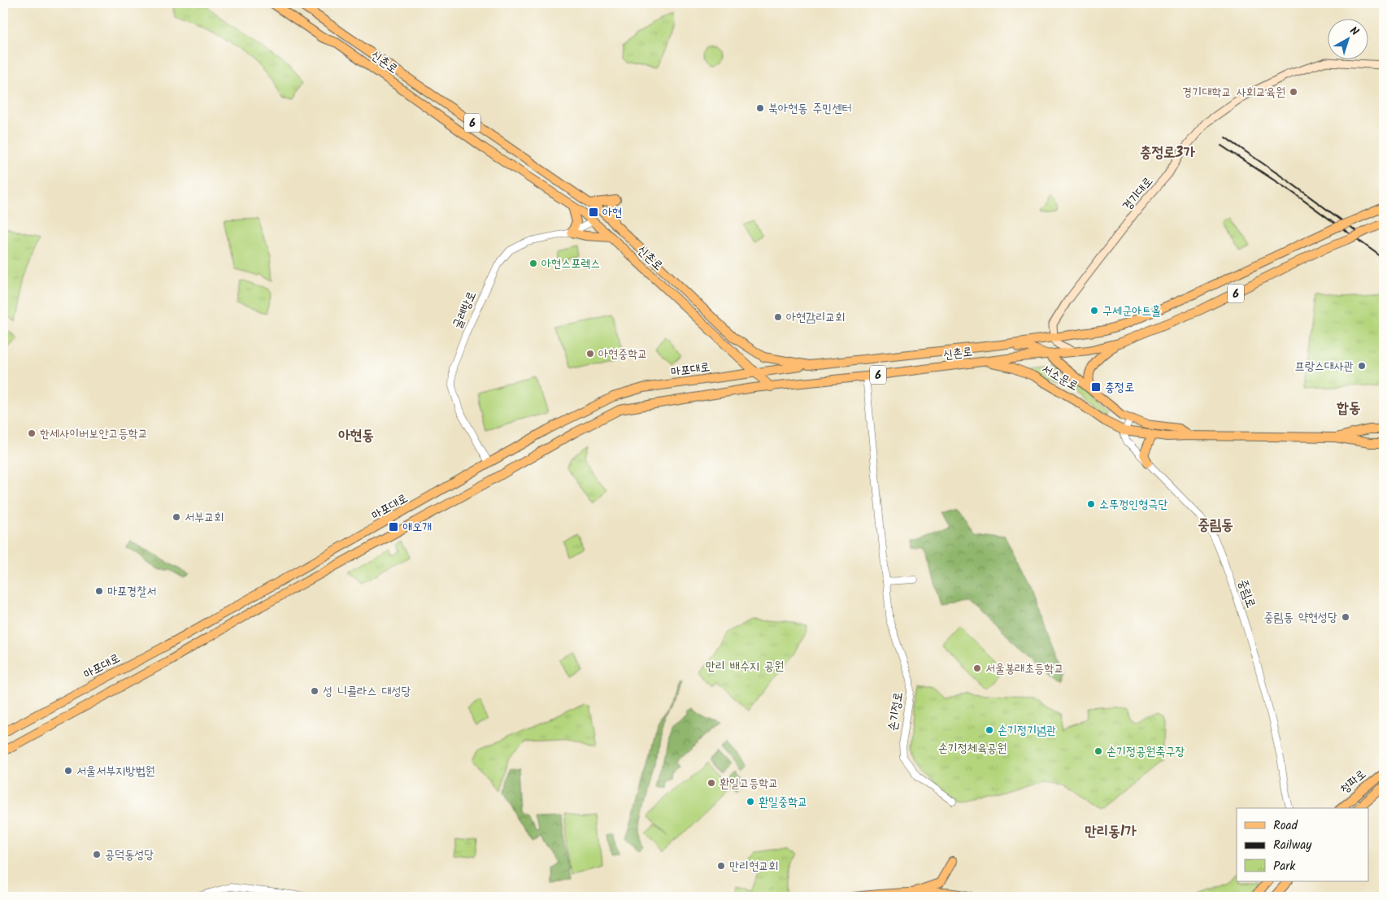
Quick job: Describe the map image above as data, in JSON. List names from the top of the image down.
{
  "streets": {
    "main road": [
      "신촌로",
      "6",
      "경기대로",
      "마포대로",
      "서소문로",
      "청파로"
    ],
    "street": ["굴레방로", "중림로", "손기정로"]
  },
  "crossings": [
    ["신촌로", "6"],
    ["신촌로", "굴레방로"],
    ["신촌로", "마포대로"],
    ["신촌로", "서소문로"],
    ["신촌로", "손기정로"],
    ["6", "경기대로"],
    ["6", "서소문로"],
    ["굴레방로", "마포대로"],
    ["서소문로", "중림로"]
  ],
  "districts": [
    "충정로3가",
    "합동",
    "아현동",
    "중림동",
    "만리동1가"
  ],
  "parks": ["만리 배수지 공원", "손기정체육공원"],
  "places": {
    "other": [
      "경기대학교 사회교육원",
      "북아현동 주민센터",
      "아현스포렉스",
      "구세군아트홀",
      "아현감리교회",
      "아현중학교",
      "프랑스대사관",
      "한세사이버보안고등학교",
      "소뚜껑인형극단",
      "서부교회",
      "마포경찰서",
      "중림동 약현성당",
      "서울봉래초등학교",
      "성 니콜라스 대성당",
      "손기정기념관",
      "손기정공원축구장",
      "서울서부지방법원",
      "환일고등학교",
      "환일중학교",
      "공덕동성당",
      "만리현교회"
    ],
    "transit": ["아현", "충정로", "애오개"]
  },
  "legend": ["Road", "Railway", "Park"],
  "north": "top right"
}
